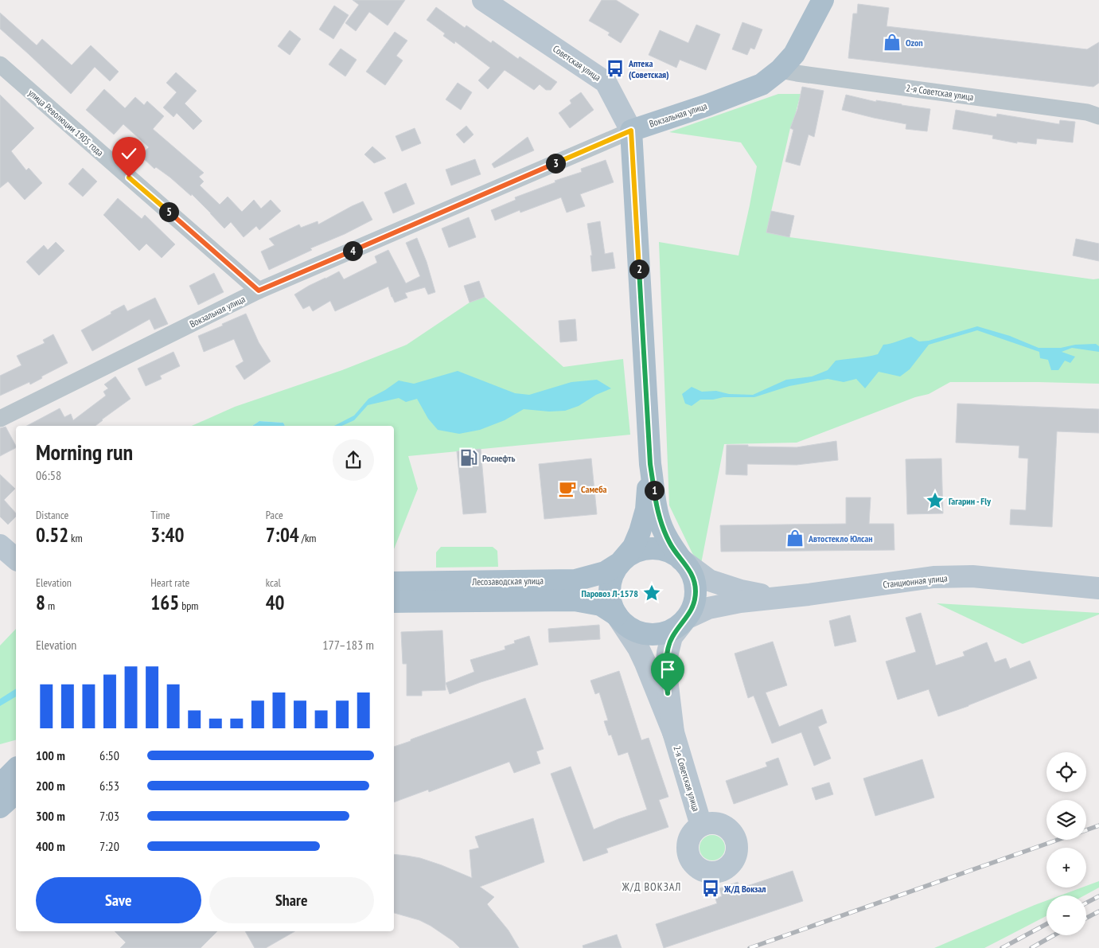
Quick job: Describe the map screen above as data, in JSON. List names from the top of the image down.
{
  "streets": {
    "main road": ["Советская улица", "Вокзальная улица", "Лесозаводская улица"],
    "street": ["2-я Советская улица", "улица Революции 1905 года", "Станционная улица"]
  },
  "crossings": [
    ["Советская улица", "2-я Советская улица"],
    ["Советская улица", "Вокзальная улица"],
    ["Советская улица", "Лесозаводская улица"],
    ["Советская улица", "Станционная улица"],
    ["2-я Советская улица", "Вокзальная улица"],
    ["2-я Советская улица", "Лесозаводская улица"],
    ["2-я Советская улица", "Станционная улица"],
    ["Вокзальная улица", "улица Революции 1905 года"],
    ["Лесозаводская улица", "Станционная улица"]
  ],
  "districts": ["Ж/Д ВОКЗАЛ"],
  "places": {
    "shop": ["Ozon", "Автостекло Юлсан"],
    "bus stop": ["Аптека (Советская)", "Ж/Д Вокзал"],
    "fuel station": ["Роснефть"],
    "cafe": ["Самеба"],
    "place": ["Гагарин - Fly", "Паровоз Л-1578"]
  },
  "page": {
    "pins": [
      "3",
      "5",
      "4",
      "2",
      "1"
    ],
    "heading": ["Morning run", "06:58"],
    "stats": [
      ["Distance", "0.52 km"],
      ["Time", "3:40"],
      ["Pace", "7:04 /km"],
      ["Elevation", "8 m"],
      ["Heart rate", "165 bpm"],
      ["kcal", "40"]
    ],
    "chart": ["Elevation", "177–183 m"],
    "list": [
      {
        "name": "100 m",
        "note": "6:50"
      },
      {
        "name": "200 m",
        "note": "6:53"
      },
      {
        "name": "300 m",
        "note": "7:03"
      },
      {
        "name": "400 m",
        "note": "7:20"
      }
    ],
    "map_buttons": ["+", "−"],
    "buttons": ["Save", "Share"]
  }
}
